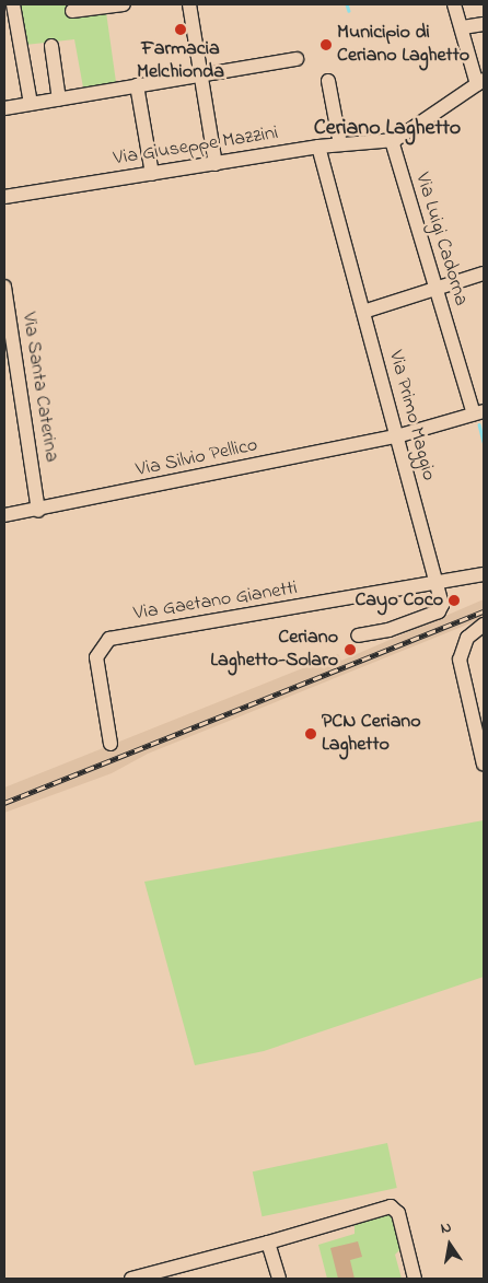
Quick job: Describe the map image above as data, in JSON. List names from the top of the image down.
{
  "streets": {
    "street": [
      "Via Giuseppe Mazzini",
      "Via Luigi Cadorna",
      "Via Santa Caterina",
      "Via Primo Maggio",
      "Via Silvio Pellico",
      "Via Gaetano Gianetti"
    ]
  },
  "crossings": [
    ["Via Giuseppe Mazzini", "Via Luigi Cadorna"],
    ["Via Giuseppe Mazzini", "Via Primo Maggio"],
    ["Via Luigi Cadorna", "Via Silvio Pellico"],
    ["Via Santa Caterina", "Via Silvio Pellico"],
    ["Via Primo Maggio", "Via Silvio Pellico"],
    ["Via Primo Maggio", "Via Gaetano Gianetti"]
  ],
  "districts": ["Ceriano Laghetto"],
  "places": [
    "Farmacia Melchionda",
    "Municipio di Ceriano Laghetto",
    "Cayo Coco",
    "Ceriano Laghetto-Solaro",
    "PCN Ceriano Laghetto"
  ],
  "north": "top"
}
